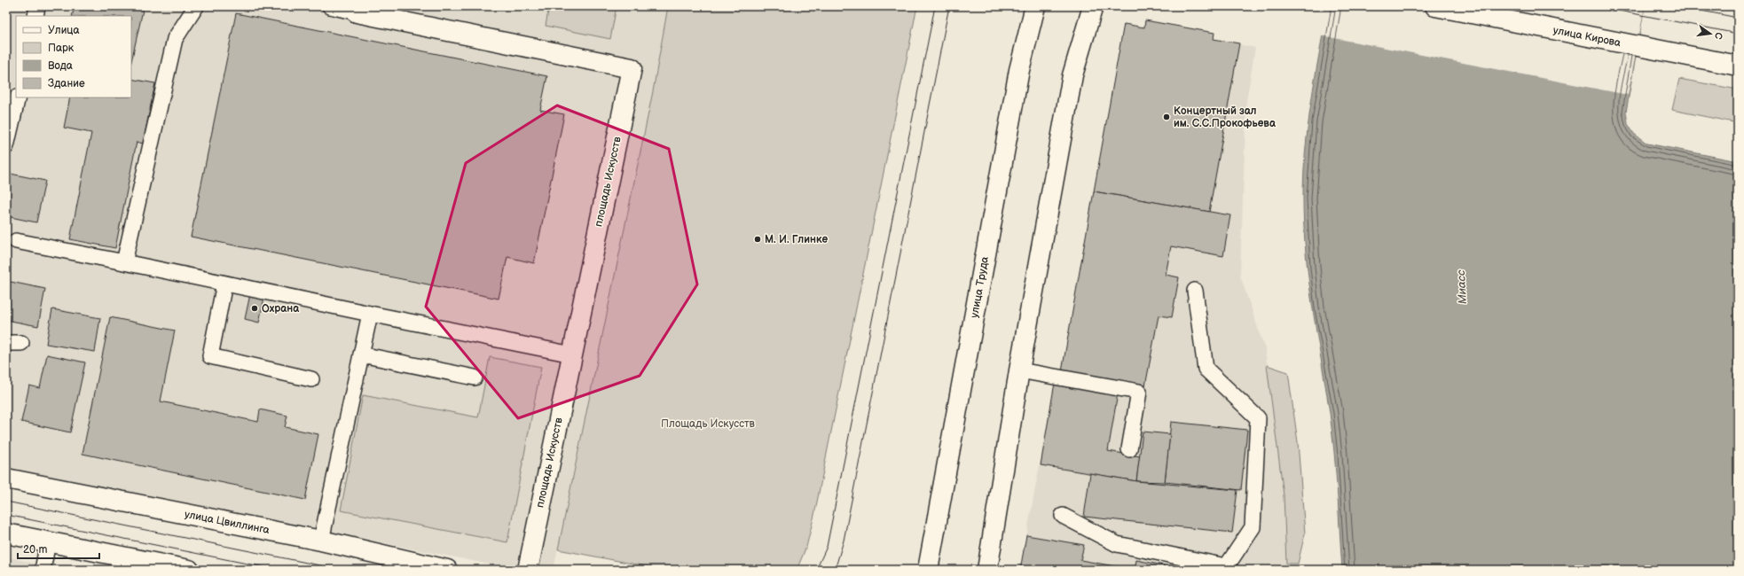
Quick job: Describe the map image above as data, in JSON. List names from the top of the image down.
{
  "streets": {
    "main road": [
      "улица Кирова",
      "площадь Искусств",
      "улица Труда",
      "улица Цвиллинга"
    ]
  },
  "water": ["Миасс"],
  "parks": ["Площадь Искусств"],
  "places": ["Концертный зал им. С.С.Прокофьева", "М. И. Глинке", "Охрана"],
  "legend": [
    "Улица",
    "Парк",
    "Вода",
    "Здание"
  ],
  "scale_bar": "20 m",
  "north": "right"
}
